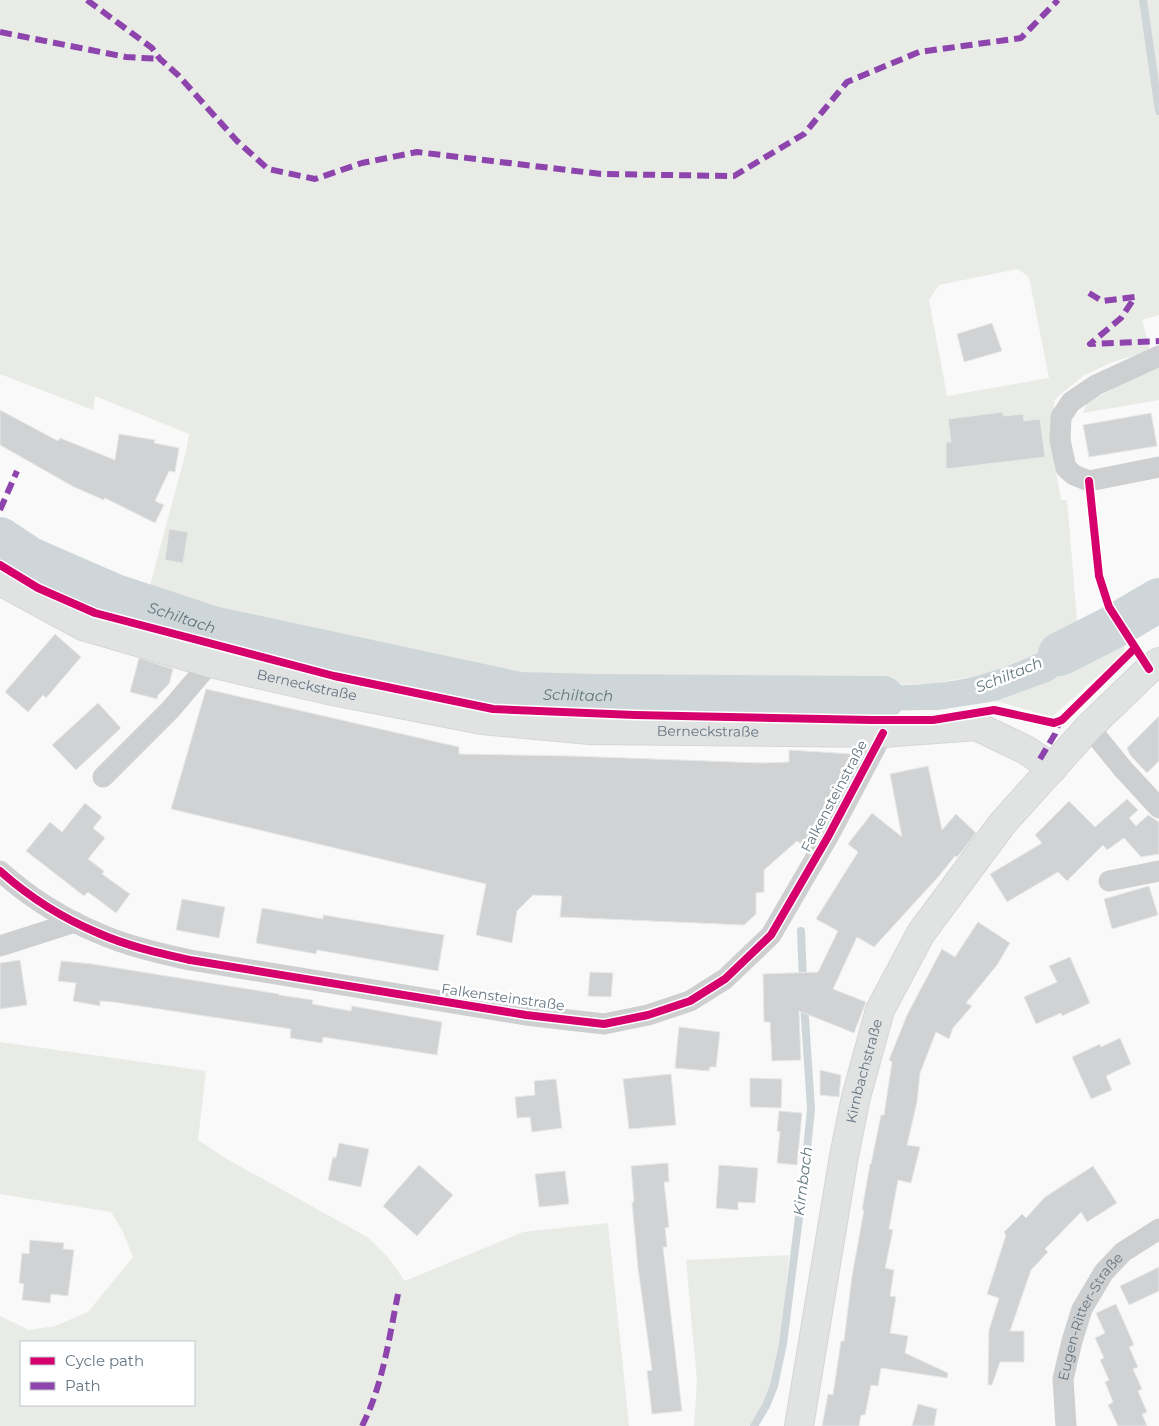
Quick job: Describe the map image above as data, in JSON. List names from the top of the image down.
{
  "streets": {
    "main road": ["Berneckstraße", "Kirnbachstraße"],
    "street": ["Falkensteinstraße", "Eugen-Ritter-Straße"]
  },
  "crossings": [
    ["Berneckstraße", "Falkensteinstraße"],
    ["Berneckstraße", "Kirnbachstraße"]
  ],
  "water": ["Schiltach", "Kirnbach"],
  "legend": ["Cycle path", "Path"]
}
